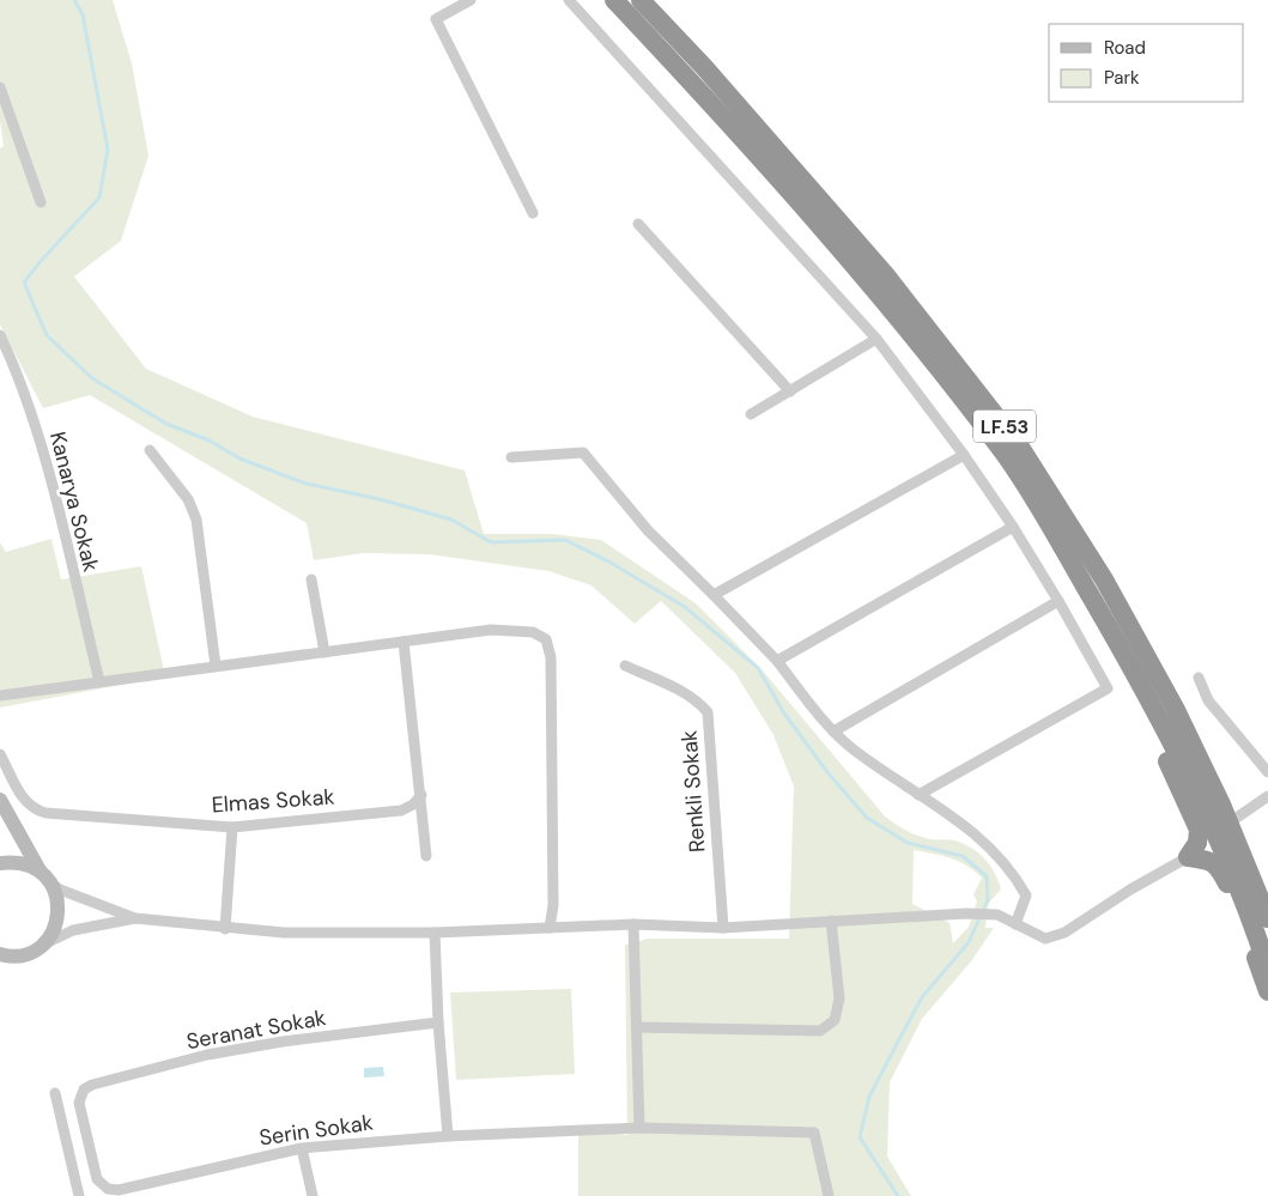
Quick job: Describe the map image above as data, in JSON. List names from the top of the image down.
{
  "streets": {
    "highway": ["LF.53"],
    "street": [
      "Kanarya Sokak",
      "Renkli Sokak",
      "Elmas Sokak",
      "Seranat Sokak",
      "Serin Sokak"
    ]
  },
  "crossings": [
    ["Seranat Sokak", "Serin Sokak"]
  ],
  "legend": ["Road", "Park"]
}
